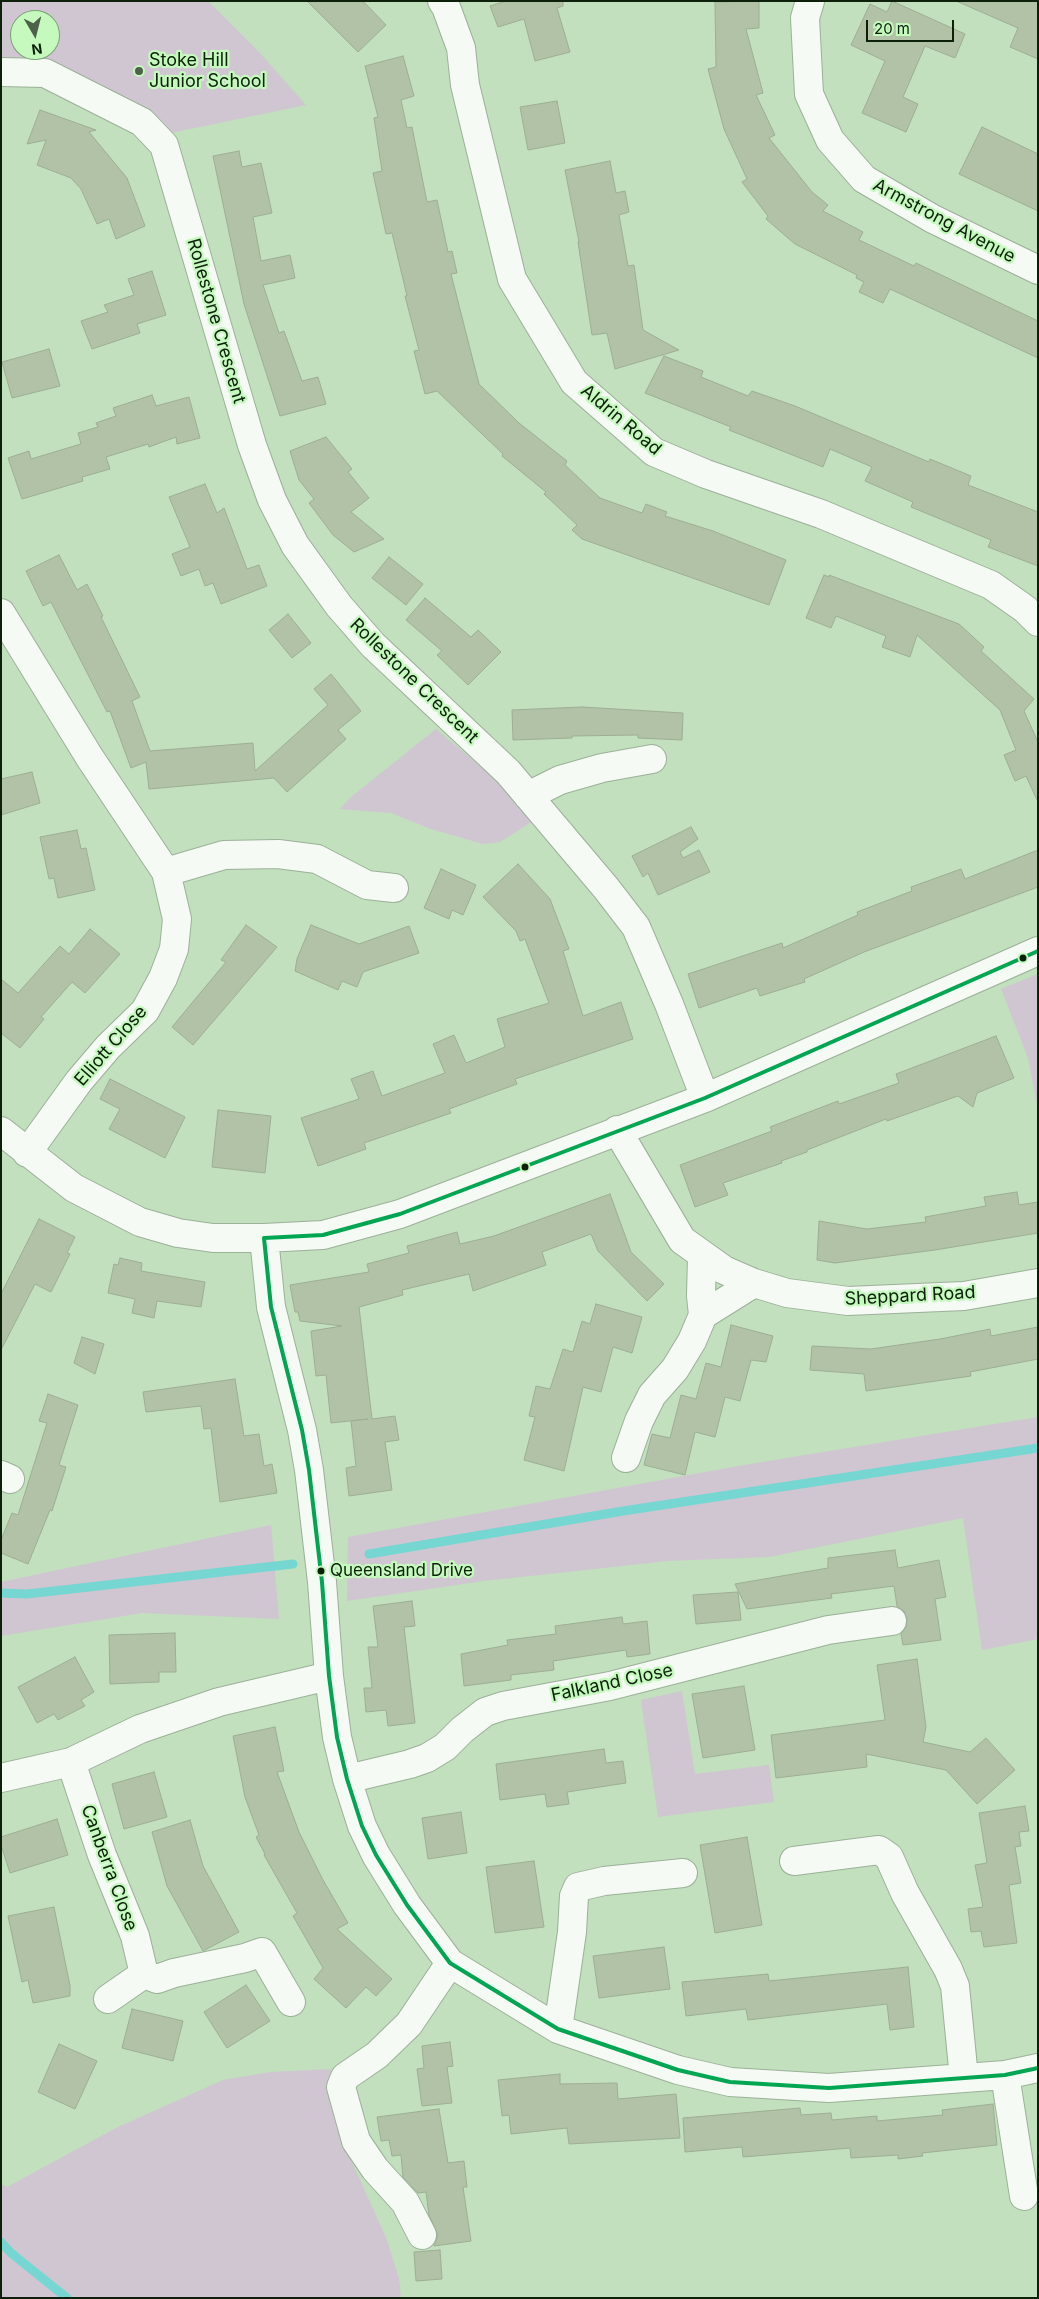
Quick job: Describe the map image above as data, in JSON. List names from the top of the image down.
{
  "streets": {
    "street": [
      "Armstrong Avenue",
      "Rollestone Crescent",
      "Aldrin Road",
      "Elliott Close",
      "Sheppard Road",
      "Falkland Close",
      "Canberra Close"
    ]
  },
  "places": ["Stoke Hill Junior School", "Queensland Drive"],
  "scale_bar": "20 m",
  "north": "bottom"
}
